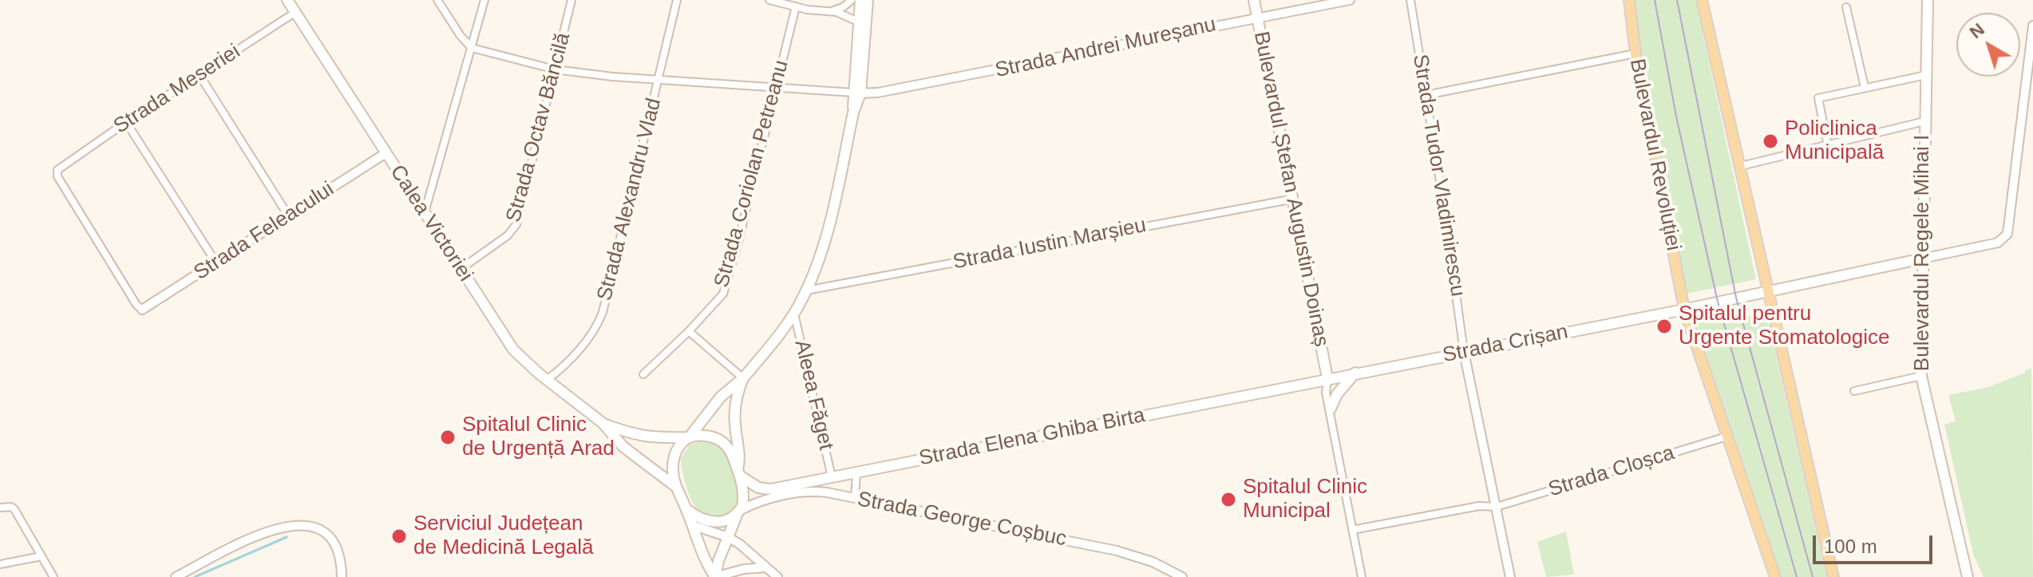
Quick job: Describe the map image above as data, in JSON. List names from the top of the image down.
{
  "streets": {
    "main road": [
      "Bulevardul Revoluției",
      "Bulevardul Ștefan Augustin Doinaș",
      "Calea Victoriei",
      "Bulevardul Regele Mihai I",
      "Strada Crișan",
      "Strada Elena Ghiba Birta"
    ],
    "street": [
      "Strada Andrei Mureșanu",
      "Strada Meseriei",
      "Strada Octav Băncilă",
      "Strada Coriolan Petreanu",
      "Strada Tudor Vladimirescu",
      "Strada Alexandru Vlad",
      "Strada Feleacului",
      "Strada Iustin Marșieu",
      "Aleea Făget",
      "Strada Cloșca",
      "Strada George Coșbuc"
    ]
  },
  "crossings": [
    ["Strada Andrei Mureșanu", "Bulevardul Ștefan Augustin Doinaș"],
    ["Strada Meseriei", "Calea Victoriei"],
    ["Strada Meseriei", "Strada Feleacului"],
    ["Strada Octav Băncilă", "Calea Victoriei"],
    ["Bulevardul Revoluției", "Strada Crișan"],
    ["Bulevardul Revoluției", "Strada Cloșca"],
    ["Strada Tudor Vladimirescu", "Strada Crișan"],
    ["Bulevardul Ștefan Augustin Doinaș", "Strada Iustin Marșieu"],
    ["Bulevardul Ștefan Augustin Doinaș", "Strada Crișan"],
    ["Bulevardul Ștefan Augustin Doinaș", "Strada Elena Ghiba Birta"],
    ["Strada Alexandru Vlad", "Calea Victoriei"],
    ["Calea Victoriei", "Strada Feleacului"],
    ["Calea Victoriei", "Strada Elena Ghiba Birta"],
    ["Calea Victoriei", "Strada George Coșbuc"],
    ["Strada Crișan", "Strada Elena Ghiba Birta"],
    ["Aleea Făget", "Strada Elena Ghiba Birta"],
    ["Strada Elena Ghiba Birta", "Strada George Coșbuc"]
  ],
  "places": [
    "Policlinica Municipală",
    "Spitalul pentru Urgente Stomatologice",
    "Spitalul Clinic de Urgență Arad",
    "Spitalul Clinic Municipal",
    "Serviciul Județean de Medicină Legală"
  ],
  "scale_bar": "100 m",
  "north": "top left"
}
